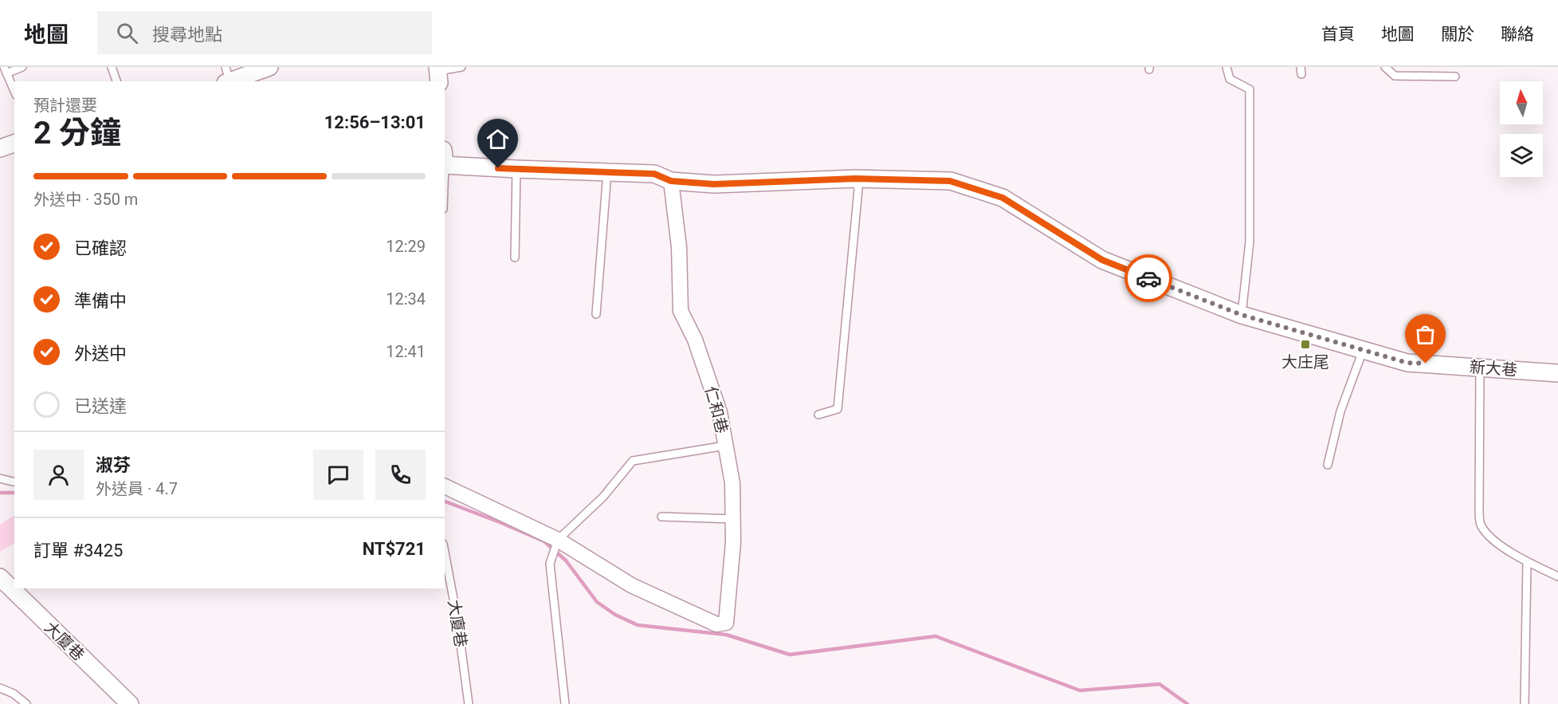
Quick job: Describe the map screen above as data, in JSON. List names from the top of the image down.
{
  "streets": {
    "street": ["新大巷", "仁和巷", "大廈巷"]
  },
  "places": {
    "transit": ["大庄尾"]
  },
  "north": "top",
  "page": {
    "header": "地圖",
    "search": "搜尋地點",
    "nav": [
      "首頁",
      "地圖",
      "關於",
      "聯絡"
    ],
    "heading": ["2 分鐘", "預計還要", "12:56–13:01"],
    "panel": [
      "淑芬",
      "外送員 · 4.7",
      "訂單 #3425",
      "NT$721"
    ],
    "bar": "外送中 · 350 m",
    "list": [
      ["已確認", "12:29"],
      ["準備中", "12:34"],
      ["外送中", "12:41"],
      "已送達"
    ]
  }
}
